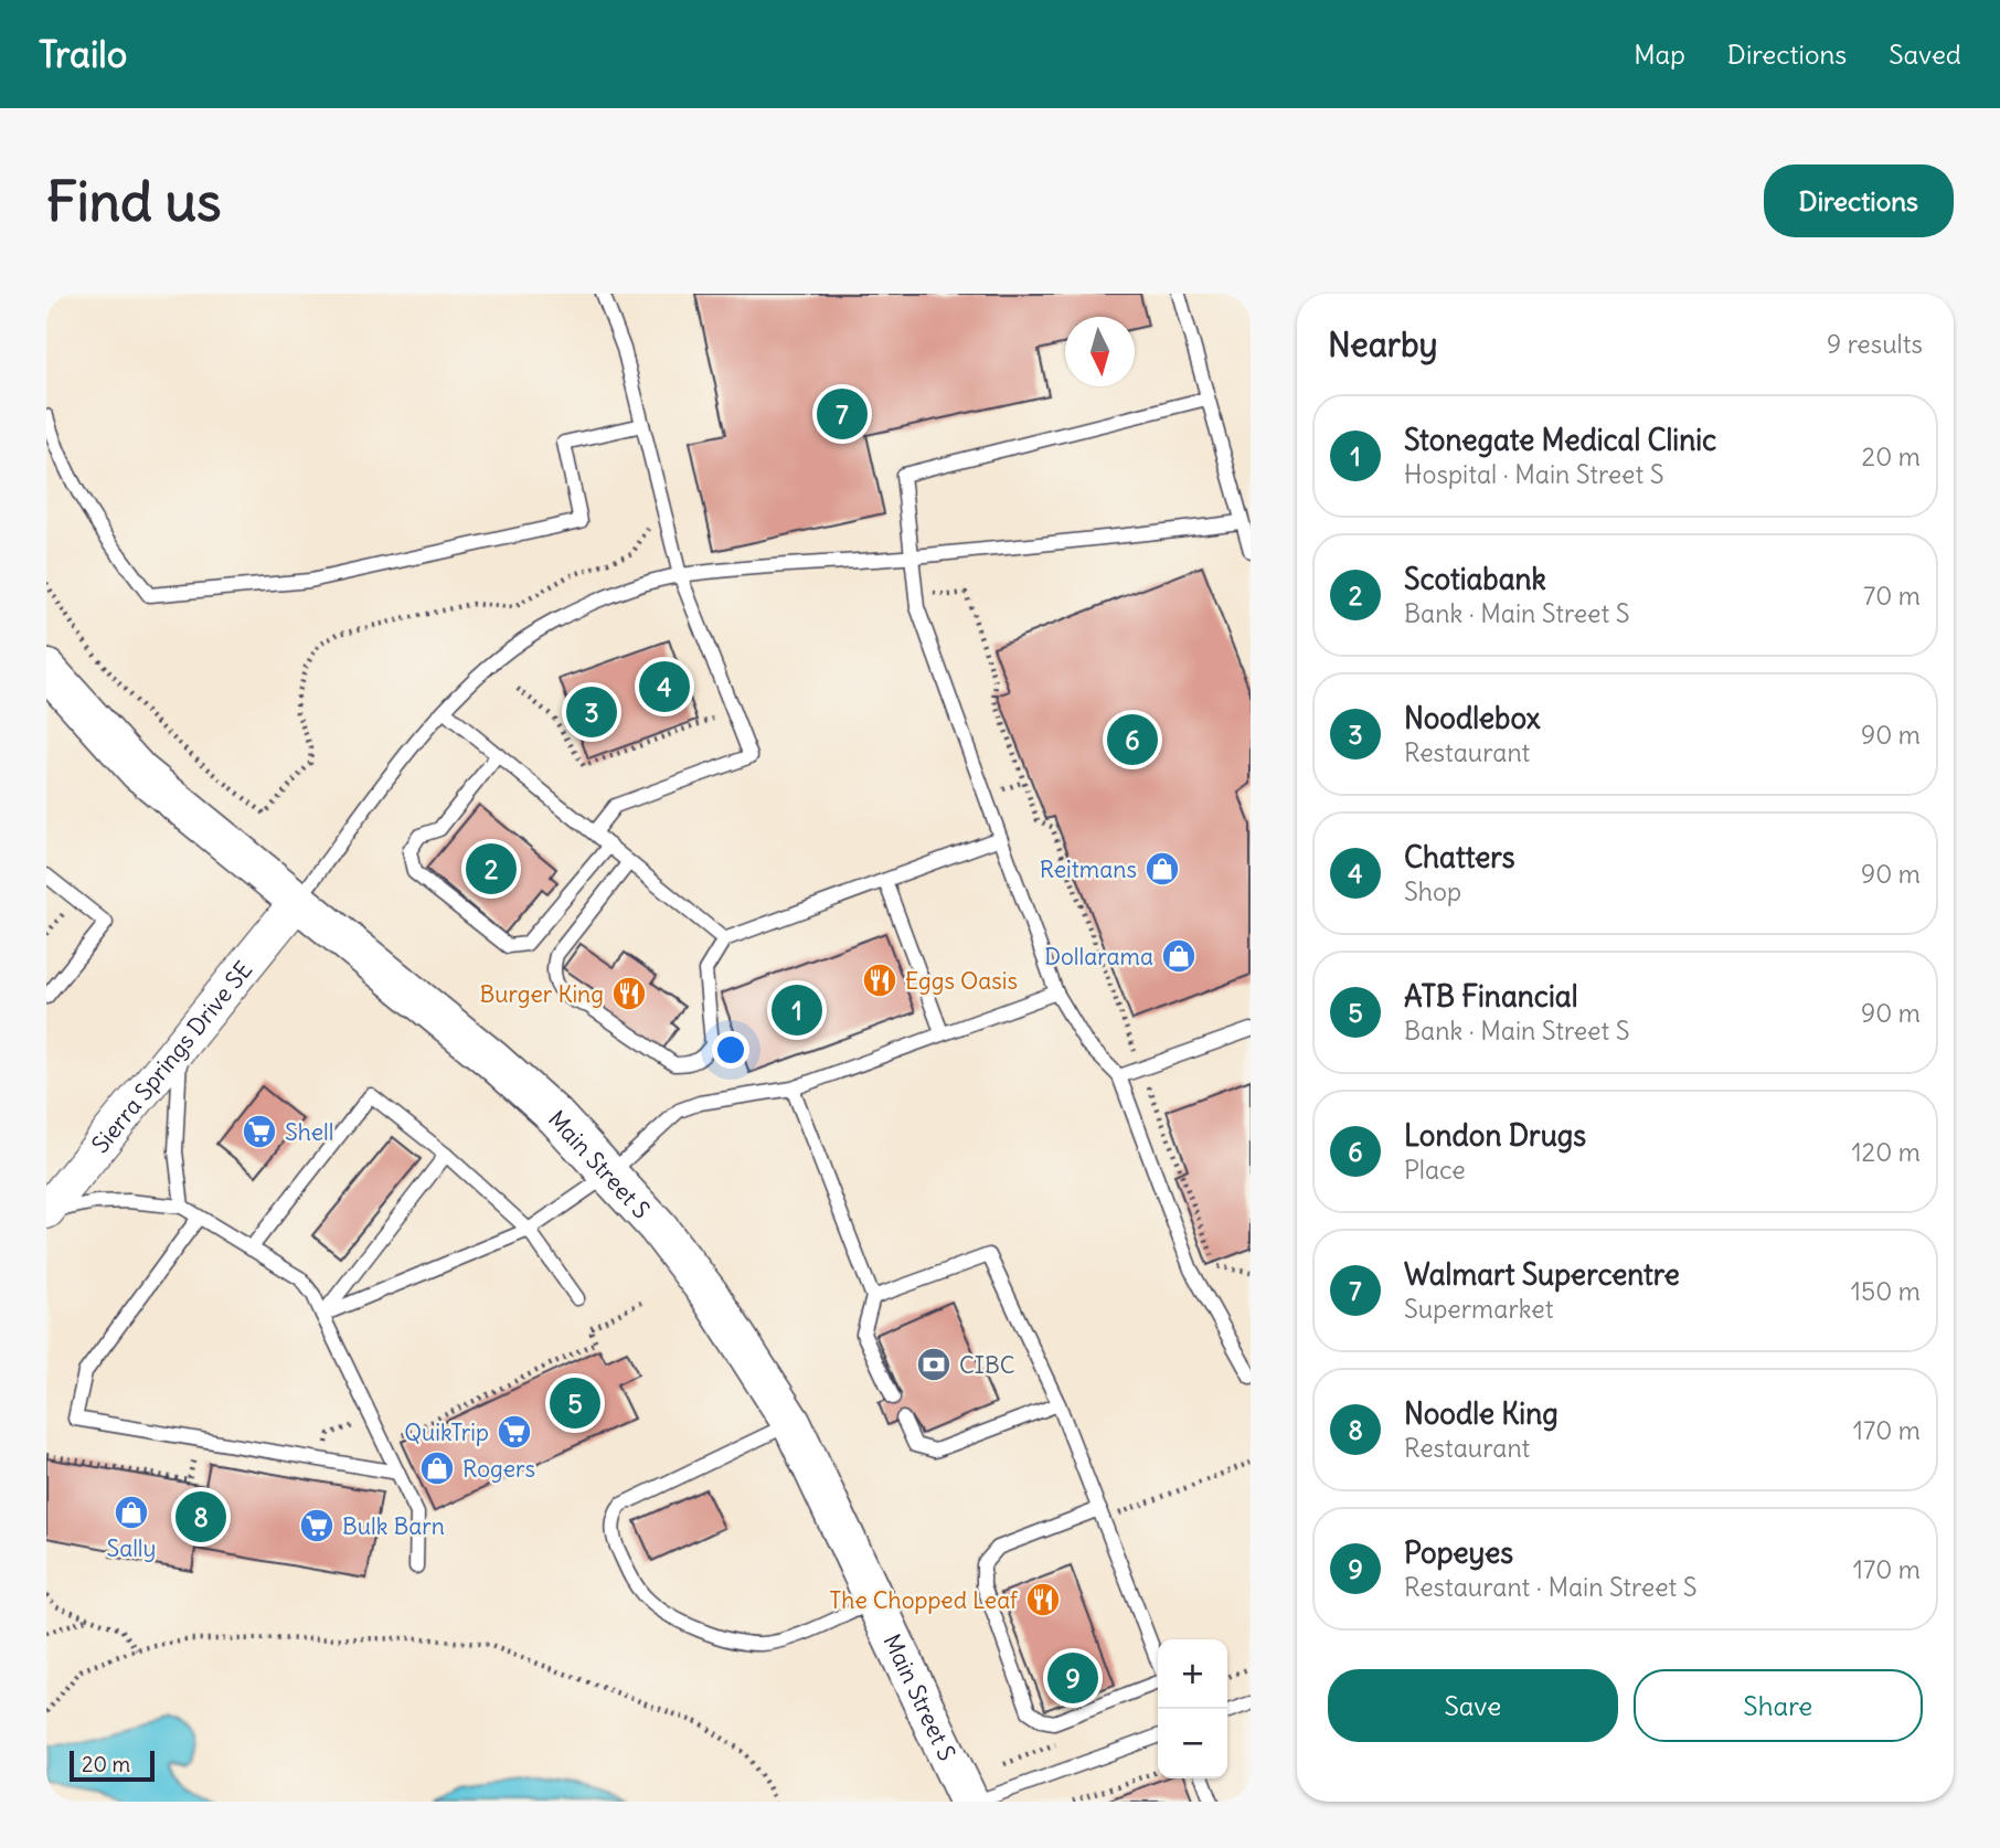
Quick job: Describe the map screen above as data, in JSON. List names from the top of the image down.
{
  "streets": {
    "main road": ["Main Street S"],
    "street": ["Sierra Springs Drive SE"]
  },
  "crossings": [
    ["Sierra Springs Drive SE", "Main Street S"]
  ],
  "places": {
    "shop": [
      "Reitmans",
      "Dollarama",
      "Rogers",
      "Sally"
    ],
    "restaurant": ["Eggs Oasis", "Burger King", "The Chopped Leaf"],
    "supermarket": ["Shell", "QuikTrip", "Bulk Barn"],
    "bank": ["CIBC"]
  },
  "scale_bar": "20 m",
  "north": "bottom",
  "page": {
    "header": "Trailo",
    "nav": ["Map", "Directions", "Saved"],
    "buttons": [
      "Directions",
      ["Save", "Share"]
    ],
    "title": "Find us",
    "heading": ["Nearby", "9 results"],
    "pins": [
      "7",
      "4",
      "3",
      "6",
      "2",
      "1",
      "5",
      "8",
      "9"
    ],
    "list": [
      {
        "mark": "1",
        "name": "Stonegate Medical Clinic",
        "note": "Hospital · Main Street S",
        "value": "20 m"
      },
      {
        "mark": "2",
        "name": "Scotiabank",
        "note": "Bank · Main Street S",
        "value": "70 m"
      },
      {
        "mark": "3",
        "name": "Noodlebox",
        "note": "Restaurant",
        "value": "90 m"
      },
      {
        "mark": "4",
        "name": "Chatters",
        "note": "Shop",
        "value": "90 m"
      },
      {
        "mark": "5",
        "name": "ATB Financial",
        "note": "Bank · Main Street S",
        "value": "90 m"
      },
      {
        "mark": "6",
        "name": "London Drugs",
        "note": "Place",
        "value": "120 m"
      },
      {
        "mark": "7",
        "name": "Walmart Supercentre",
        "note": "Supermarket",
        "value": "150 m"
      },
      {
        "mark": "8",
        "name": "Noodle King",
        "note": "Restaurant",
        "value": "170 m"
      },
      {
        "mark": "9",
        "name": "Popeyes",
        "note": "Restaurant · Main Street S",
        "value": "170 m"
      }
    ],
    "map_buttons": ["+", "−"],
    "scale": "20 m"
  }
}
